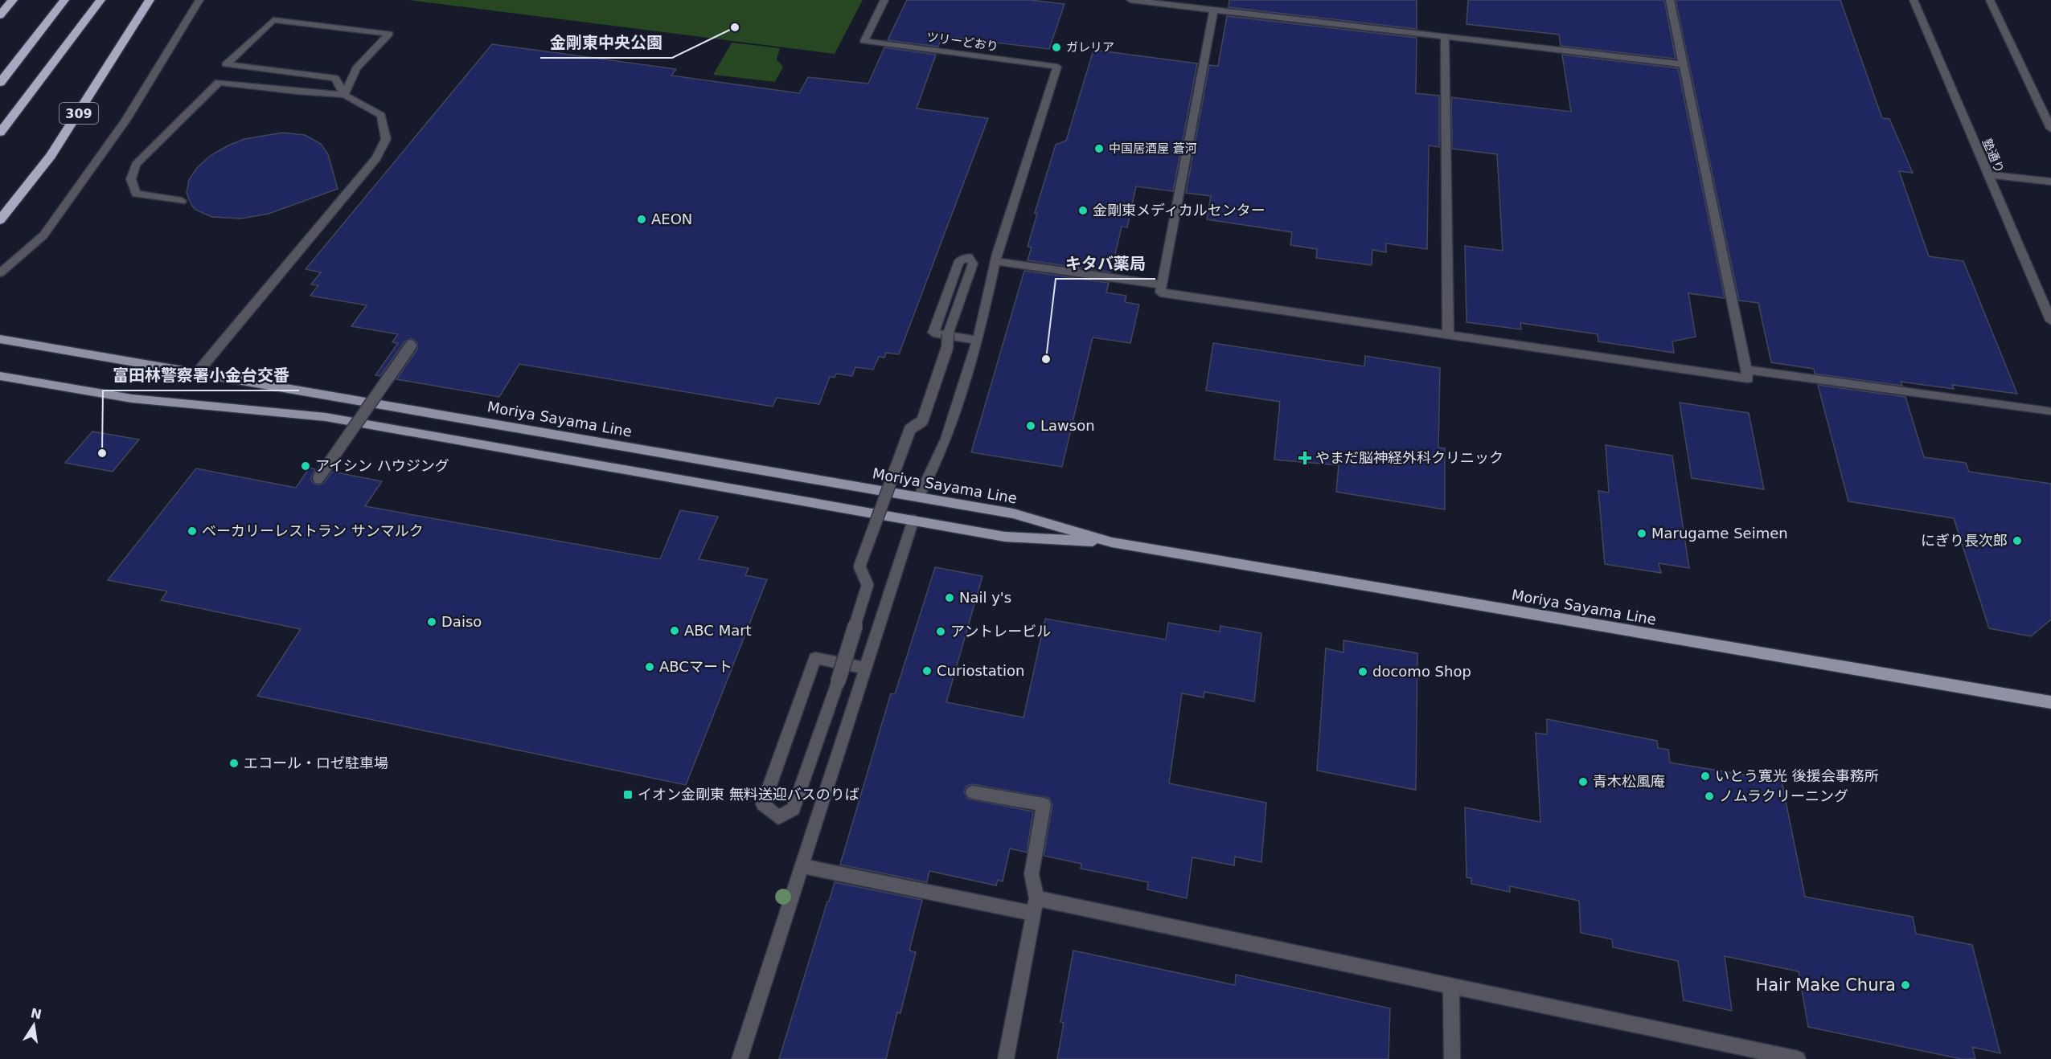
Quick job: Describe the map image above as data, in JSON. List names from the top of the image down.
{
  "streets": {
    "highway": ["309"],
    "main road": ["Moriya Sayama Line"],
    "street": ["ツリーどおり", "塾通り"]
  },
  "places": {
    "other": [
      "金剛東中央公園",
      "ガレリア",
      "中国居酒屋 蒼河",
      "金剛東メディカルセンター",
      "AEON",
      "キタバ薬局",
      "Lawson",
      "富田林警察署小金台交番",
      "アイシン ハウジング",
      "ベーカリーレストラン サンマルク",
      "Marugame Seimen",
      "にぎり長次郎",
      "Nail y's",
      "Daiso",
      "ABC Mart",
      "アントレービル",
      "ABCマート",
      "Curiostation",
      "docomo Shop",
      "エコール・ロゼ駐車場",
      "いとう寛光 後援会事務所",
      "青木松風庵",
      "ノムラクリーニング",
      "Hair Make Chura"
    ],
    "health": ["やまだ脳神経外科クリニック"],
    "transit": ["イオン金剛東 無料送迎バスのりば"]
  },
  "north": "top"
}
